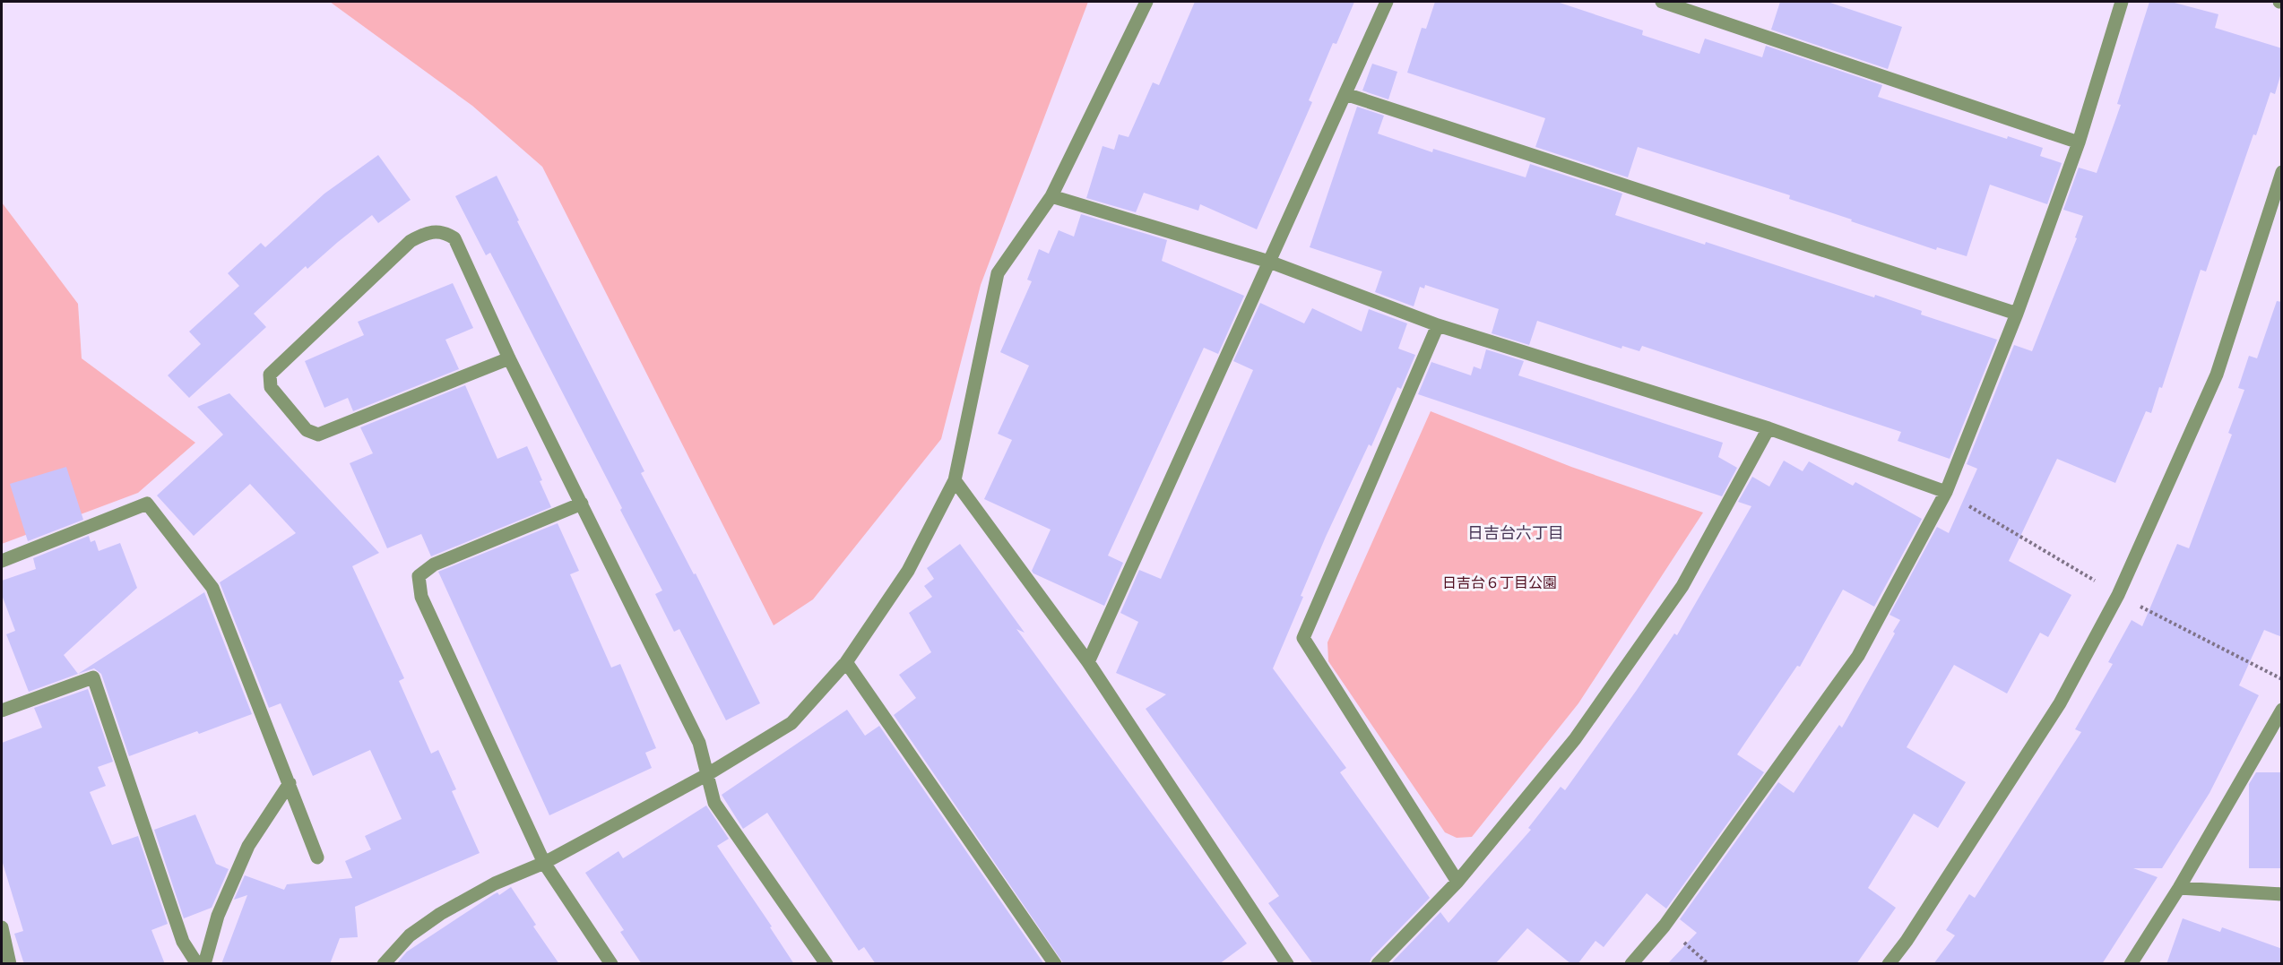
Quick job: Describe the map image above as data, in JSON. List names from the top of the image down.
{
  "districts": ["日吉台六丁目"],
  "parks": ["日吉台６丁目公園"]
}
